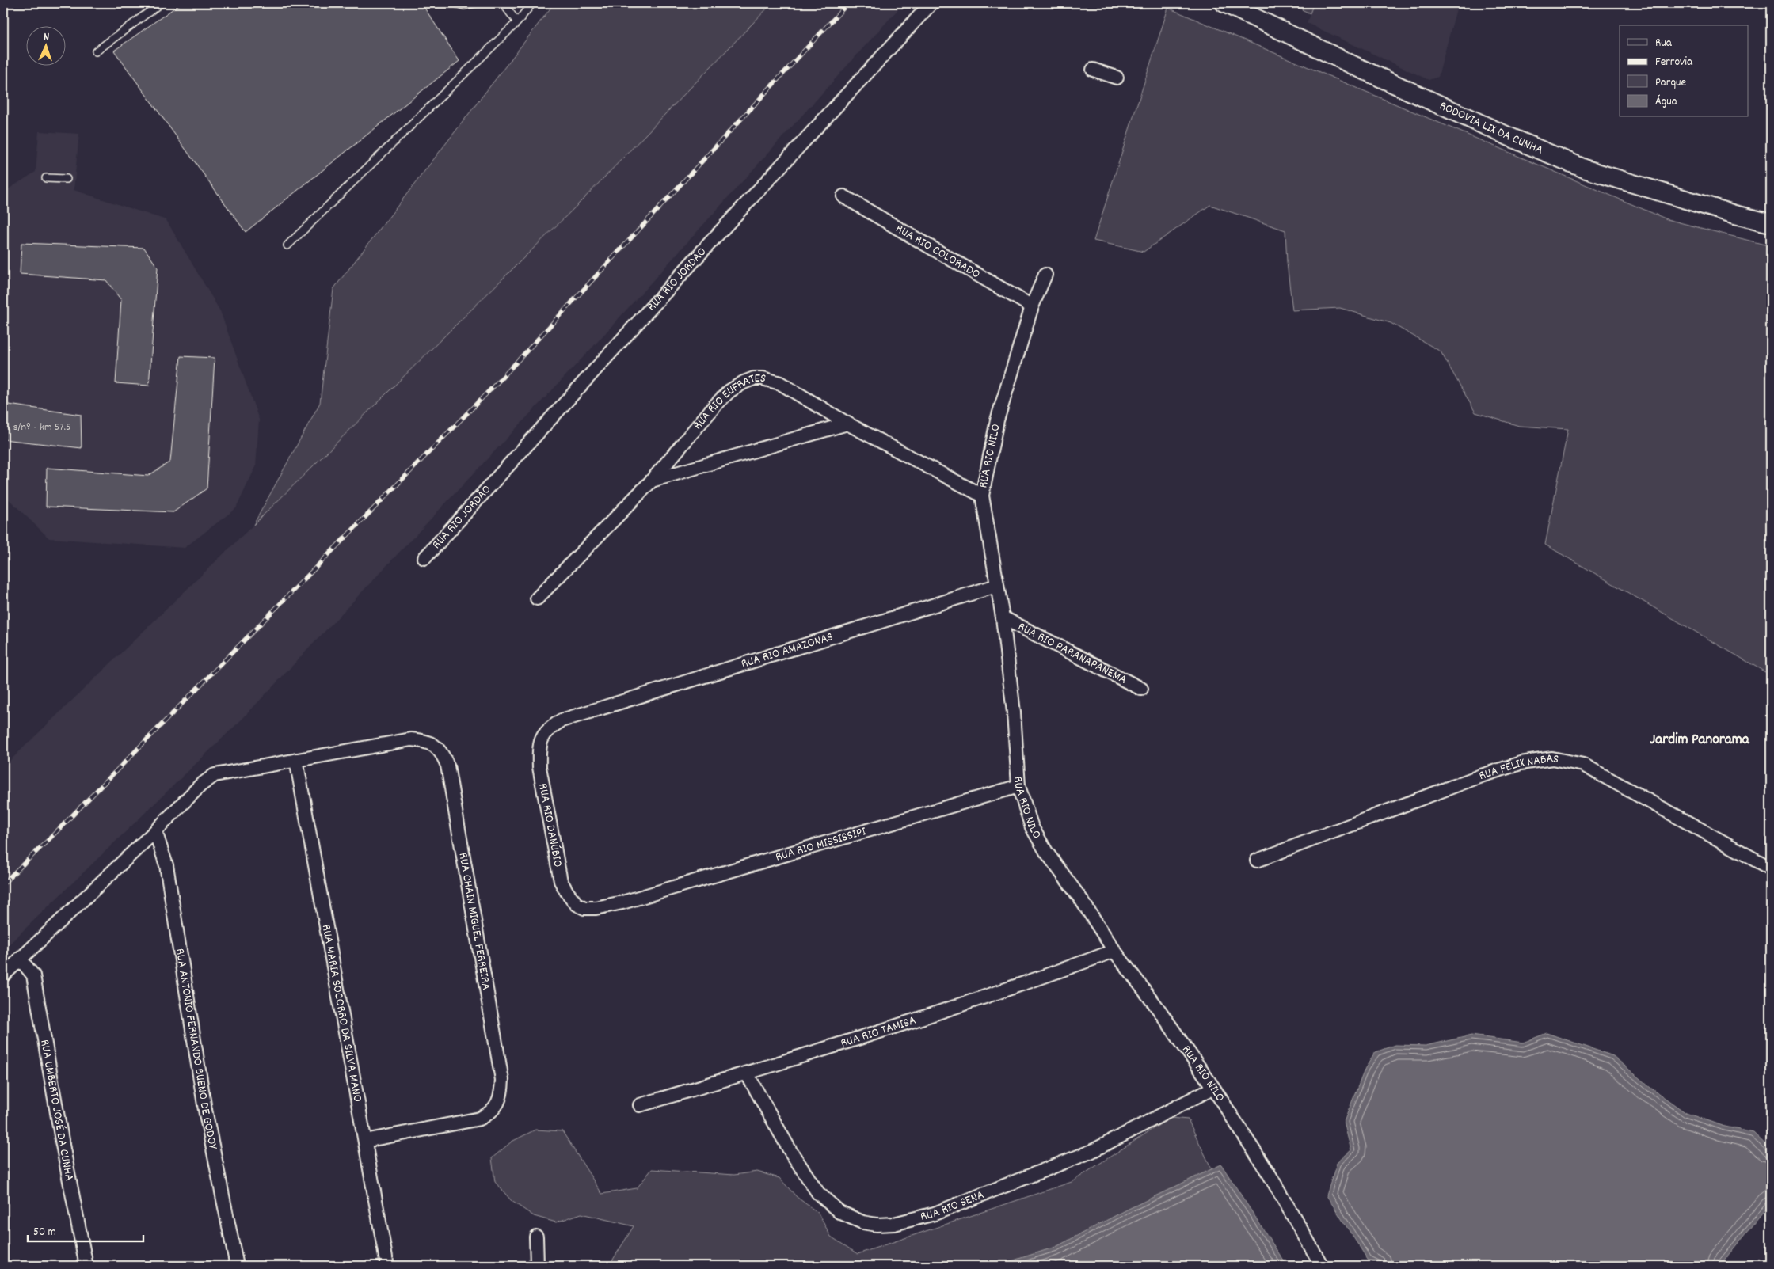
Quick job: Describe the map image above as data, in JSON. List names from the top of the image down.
{
  "streets": {
    "main road": ["RODOVIA LIX DA CUNHA"],
    "street": [
      "RUA RIO COLORADO",
      "RUA RIO JORDÃO",
      "RUA RIO EUFRATES",
      "RUA RIO NILO",
      "RUA RIO AMAZONAS",
      "RUA RIO PARANAPANEMA",
      "RUA FÉLIX NABAS",
      "RUA RIO DANÚBIO",
      "RUA RIO MISSISSIPI",
      "RUA CHAIN MIGUEL FERREIRA",
      "RUA MARIA SOCORRO DA SILVA MANO",
      "RUA RIO TAMISA",
      "RUA ANTÔNIO FERNANDO BUENO DE GODOY",
      "RUA UMBERTO JOSÉ DA CUNHA",
      "RUA RIO SENA"
    ]
  },
  "crossings": [
    ["RUA RIO COLORADO", "RUA RIO NILO"],
    ["RUA RIO EUFRATES", "RUA RIO NILO"],
    ["RUA RIO NILO", "RUA RIO AMAZONAS"],
    ["RUA RIO NILO", "RUA RIO PARANAPANEMA"],
    ["RUA RIO NILO", "RUA RIO MISSISSIPI"],
    ["RUA RIO NILO", "RUA RIO TAMISA"],
    ["RUA RIO NILO", "RUA RIO SENA"],
    ["RUA RIO AMAZONAS", "RUA RIO DANÚBIO"],
    ["RUA RIO DANÚBIO", "RUA RIO MISSISSIPI"],
    ["RUA CHAIN MIGUEL FERREIRA", "RUA MARIA SOCORRO DA SILVA MANO"],
    ["RUA RIO TAMISA", "RUA RIO SENA"]
  ],
  "districts": ["Jardim Panorama"],
  "house_numbers": ["s/nº - km 57.5"],
  "legend": [
    "Rua",
    "Ferrovia",
    "Parque",
    "Água"
  ],
  "scale_bar": "50 m",
  "north": "top"
}
